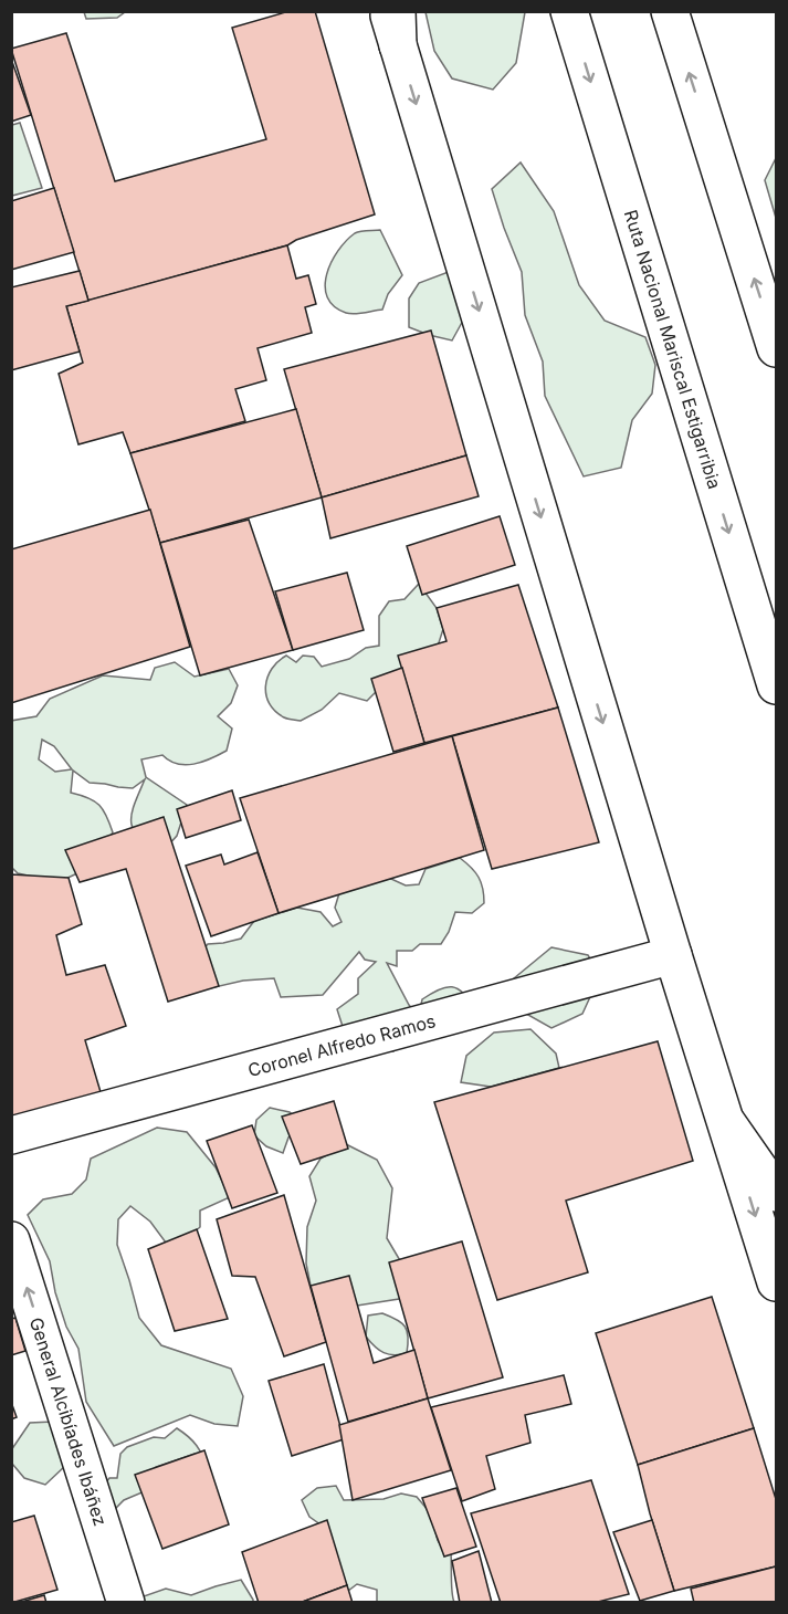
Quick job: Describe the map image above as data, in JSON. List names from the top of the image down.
{
  "streets": {
    "main road": ["Ruta Nacional Mariscal Estigarribia", "Coronel Alfredo Ramos", "General Alcibíades Ibáñez"]
  },
  "one_way": ["General Alcibíades Ibáñez"]
}
